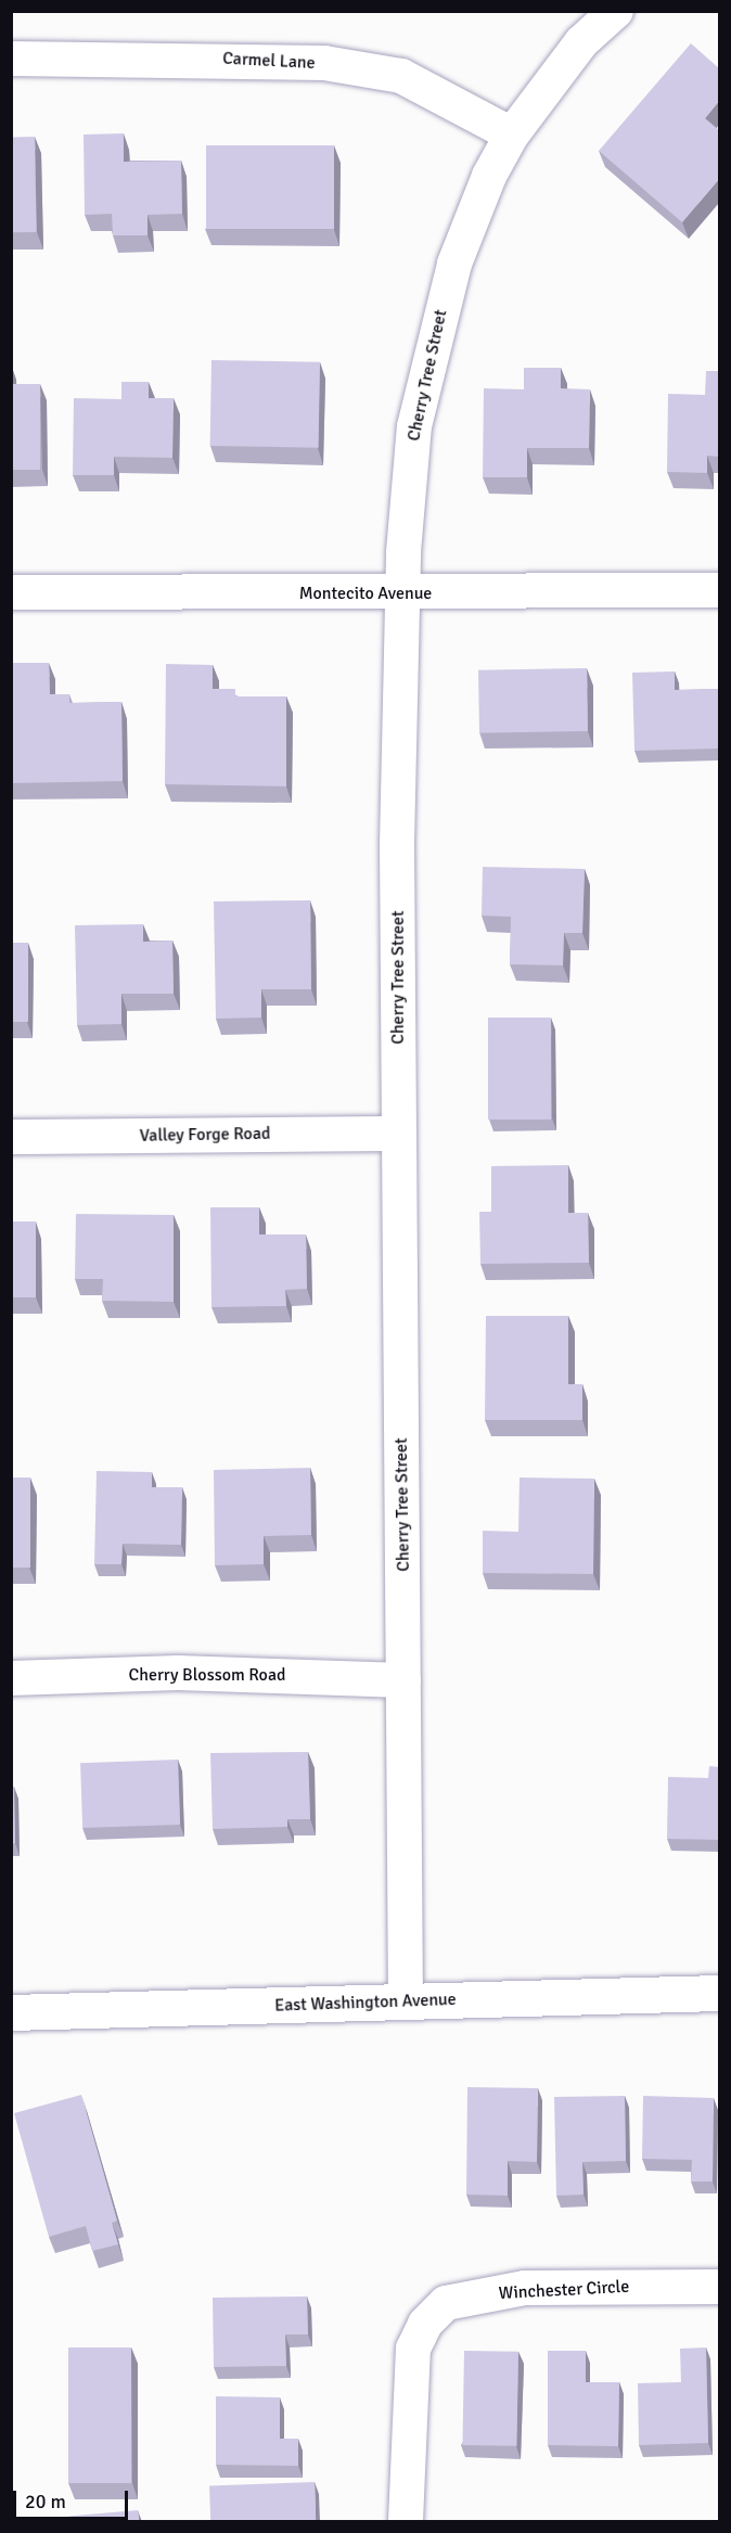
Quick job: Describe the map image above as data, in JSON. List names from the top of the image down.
{
  "streets": {
    "street": [
      "Carmel Lane",
      "Cherry Tree Street",
      "Montecito Avenue",
      "Valley Forge Road",
      "Cherry Blossom Road",
      "East Washington Avenue",
      "Winchester Circle"
    ]
  },
  "crossings": [
    ["Carmel Lane", "Cherry Tree Street"],
    ["Cherry Tree Street", "Montecito Avenue"],
    ["Cherry Tree Street", "Valley Forge Road"],
    ["Cherry Tree Street", "Cherry Blossom Road"],
    ["Cherry Tree Street", "East Washington Avenue"]
  ],
  "scale_bar": "20 m"
}
